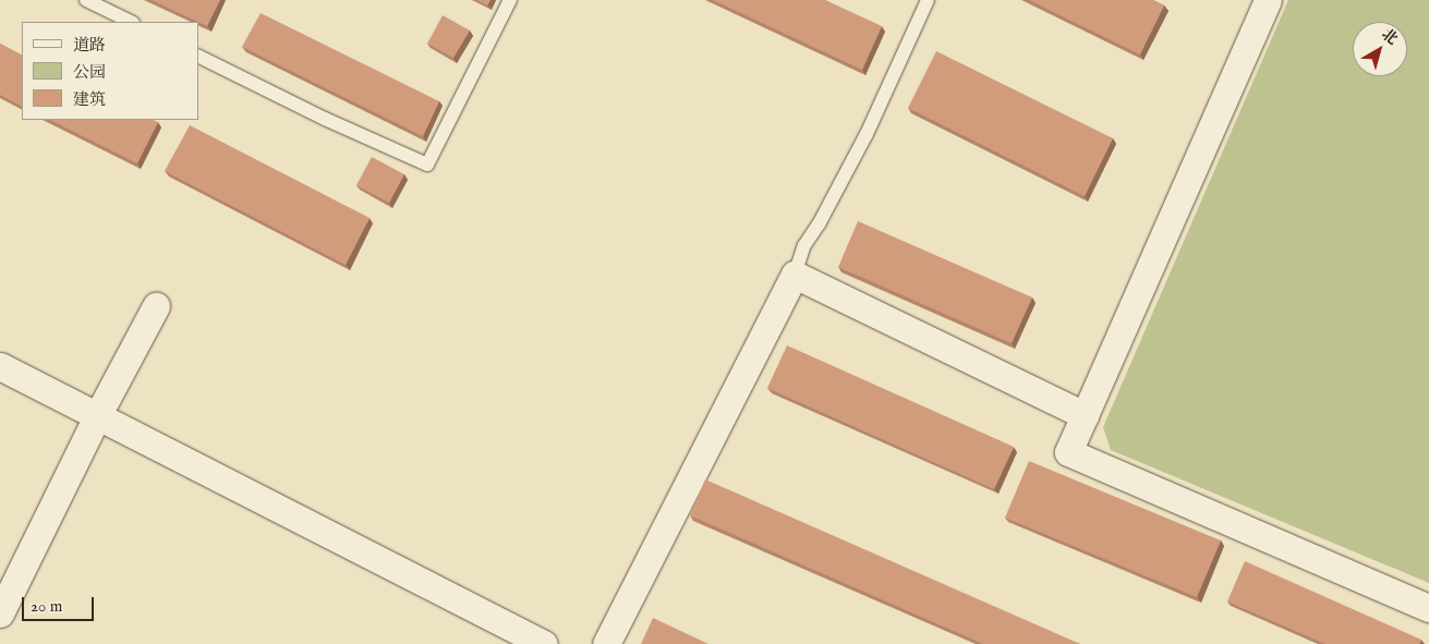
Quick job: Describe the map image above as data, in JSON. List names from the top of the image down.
{
  "legend": ["道路", "公园", "建筑"],
  "scale_bar": "20 m",
  "north": "top right"
}
